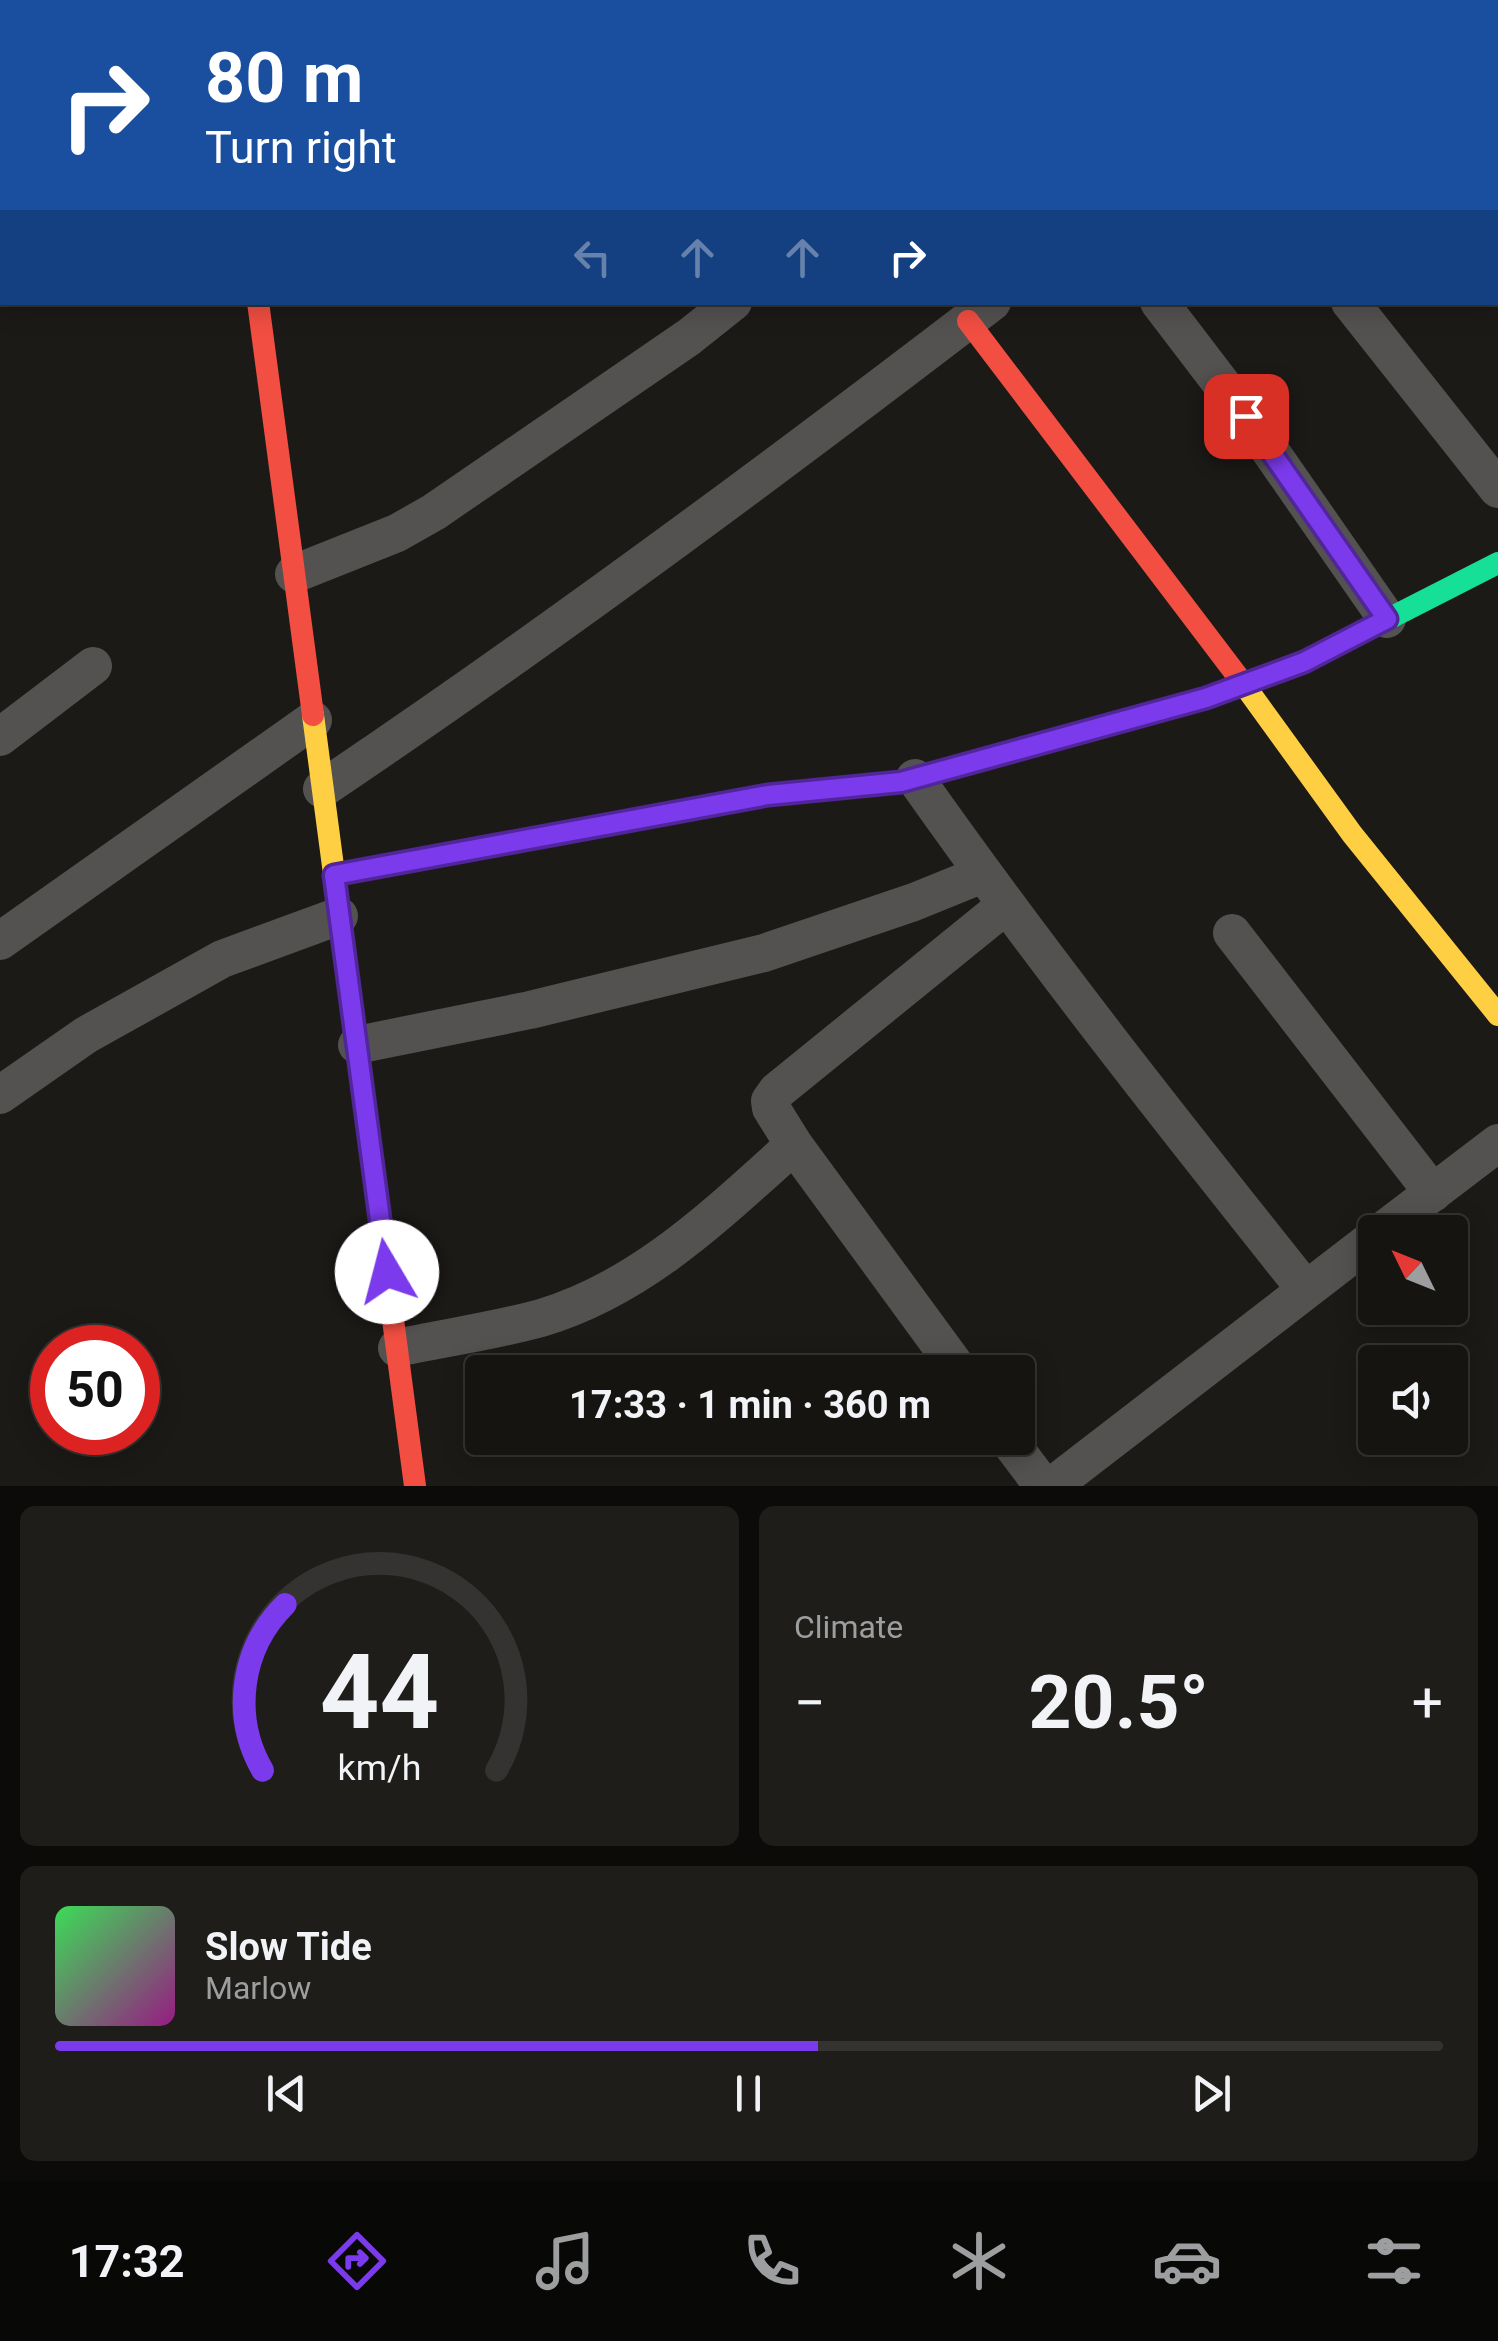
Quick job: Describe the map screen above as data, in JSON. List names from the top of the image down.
{
  "north": "top left",
  "page": {
    "turn": ["80 m", "Turn right"],
    "limit": "50",
    "trip": "17:33 · 1 min · 360 m",
    "tile": "Climate",
    "heat": ["−", "20.5°", "+"],
    "song": ["Slow Tide", "Marlow"],
    "tabs": "17:32",
    "gauge": ["44", "km/h"]
  }
}
